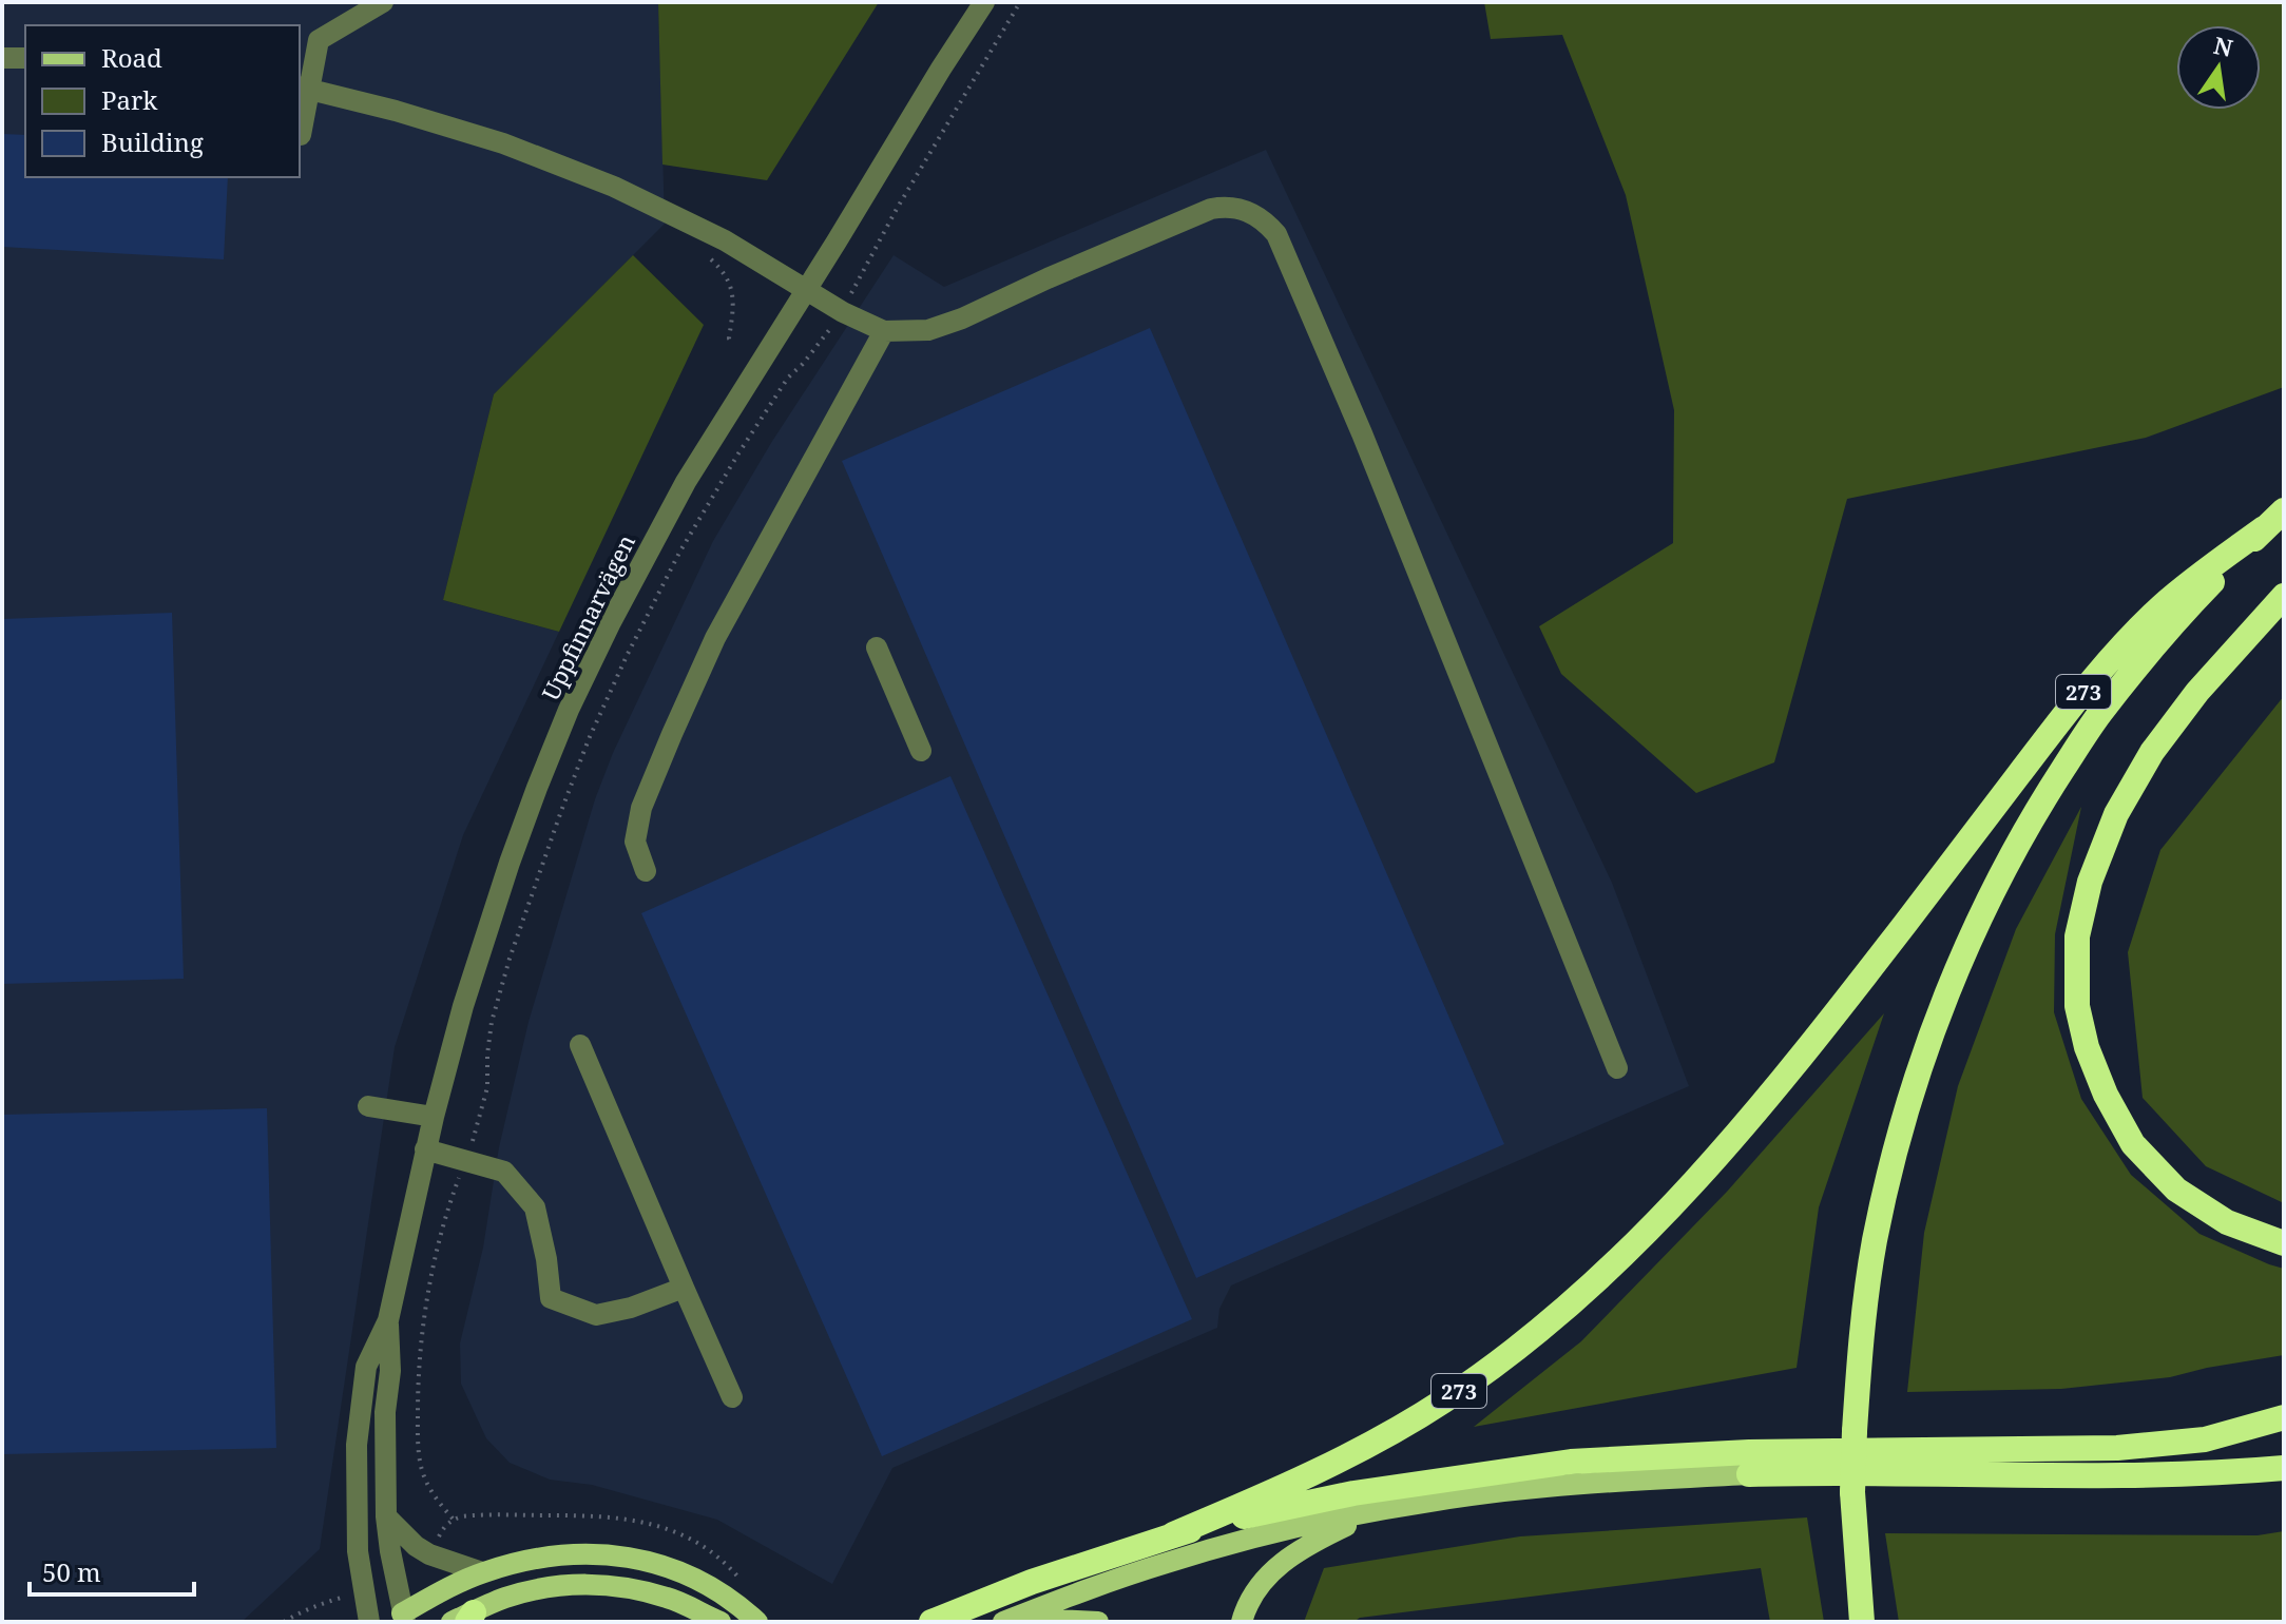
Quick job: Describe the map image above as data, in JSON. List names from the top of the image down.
{
  "streets": {
    "highway": ["273"],
    "street": ["Uppfinnarvägen"]
  },
  "legend": ["Road", "Park", "Building"],
  "scale_bar": "50 m",
  "north": "top"
}
